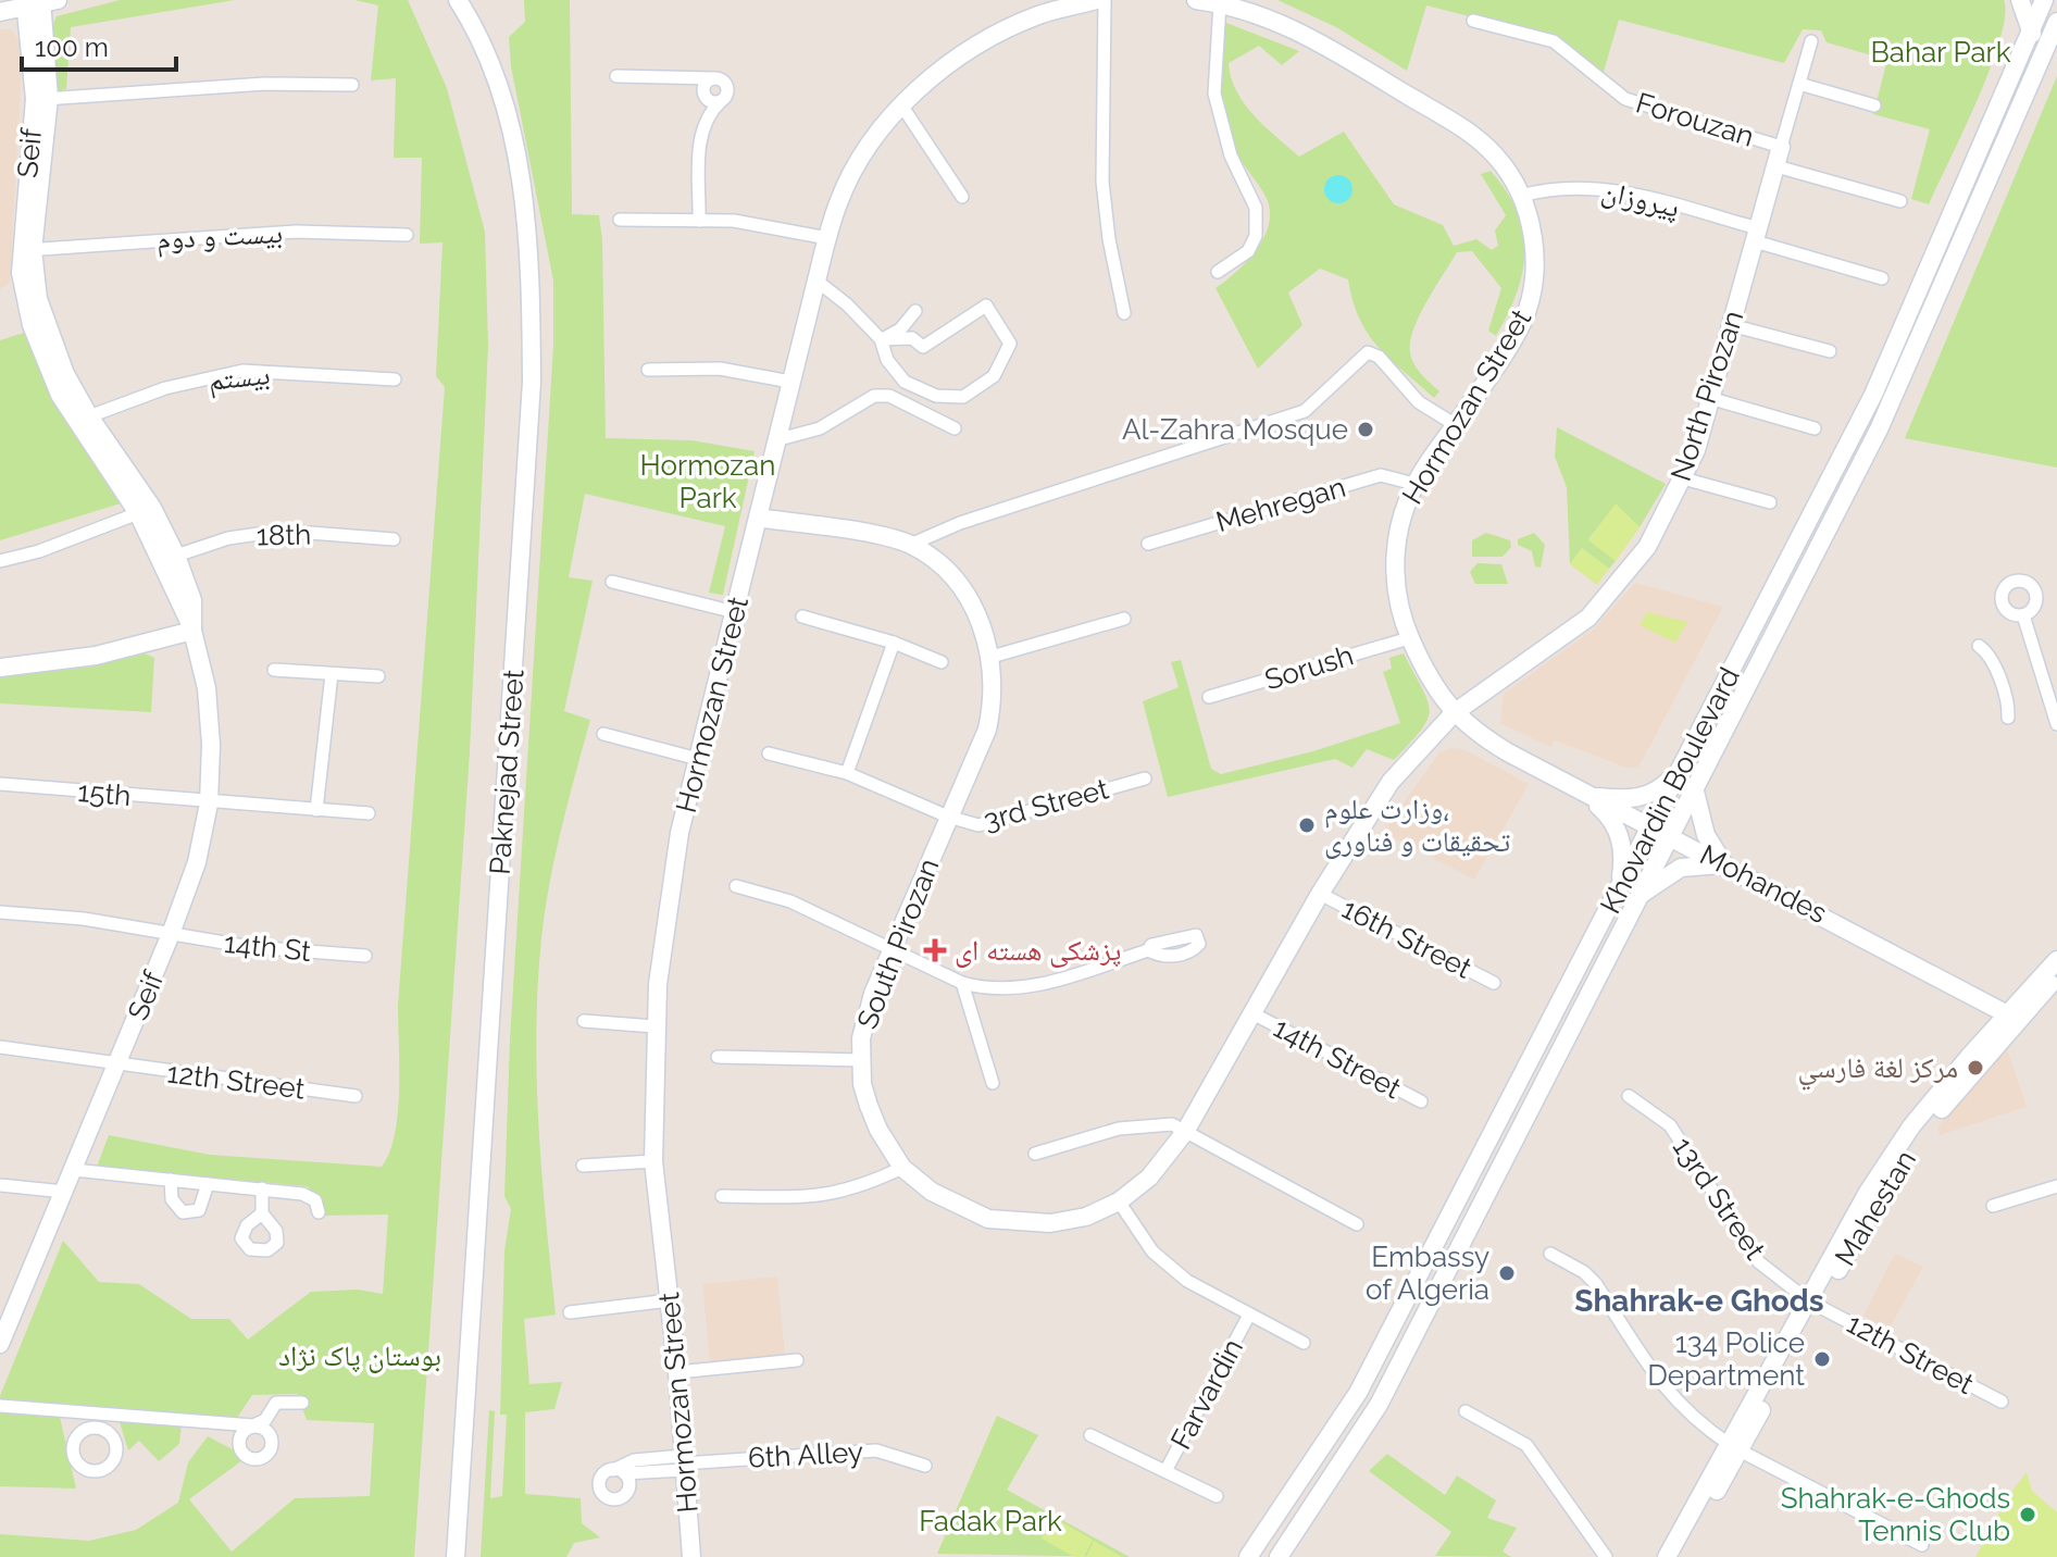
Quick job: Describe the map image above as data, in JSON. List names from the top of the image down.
{
  "streets": {
    "street": [
      "Forouzan",
      "Seif",
      "پیروزان",
      "بیست و دوم",
      "بیستم",
      "North Pirozan",
      "Hormozan Street",
      "Mehregan",
      "18th",
      "Sorush",
      "Paknejad Street",
      "Khovardin Boulevard",
      "15th",
      "3rd Street",
      "Mohandes",
      "16th Street",
      "South Pirozan",
      "14th St",
      "14th Street",
      "12th Street",
      "13rd Street",
      "Mahestan",
      "Farvardin",
      "6th Alley"
    ]
  },
  "crossings": [
    ["Forouzan", "North Pirozan"],
    ["Seif", "بیست و دوم"],
    ["Seif", "بیستم"],
    ["Seif", "18th"],
    ["Seif", "15th"],
    ["Seif", "14th St"],
    ["Seif", "12th Street"],
    ["پیروزان", "North Pirozan"],
    ["پیروزان", "Hormozan Street"],
    ["North Pirozan", "Hormozan Street"],
    ["North Pirozan", "South Pirozan"],
    ["Hormozan Street", "Mehregan"],
    ["Hormozan Street", "Sorush"],
    ["Hormozan Street", "Khovardin Boulevard"],
    ["Hormozan Street", "Mohandes"],
    ["Hormozan Street", "South Pirozan"],
    ["Hormozan Street", "6th Alley"],
    ["Khovardin Boulevard", "Mohandes"],
    ["3rd Street", "South Pirozan"],
    ["Mohandes", "Mahestan"],
    ["16th Street", "South Pirozan"],
    ["South Pirozan", "14th Street"],
    ["12th Street", "13rd Street"],
    ["12th Street", "Mahestan"],
    ["13rd Street", "Mahestan"]
  ],
  "districts": ["Shahrak-e Ghods"],
  "parks": [
    "Bahar Park",
    "Hormozan Park",
    "بوستان پاک نژاد",
    "Fadak Park"
  ],
  "places": {
    "other": [
      "Al-Zahra Mosque",
      "وزارت علوم، تحقیقات و فناوری",
      "مركز لغة فارسي",
      "Embassy of Algeria",
      "134 Police Department",
      "Shahrak-e-Ghods Tennis Club"
    ],
    "health": ["پزشکی هسته ای"]
  },
  "scale_bar": "100 m"
}
